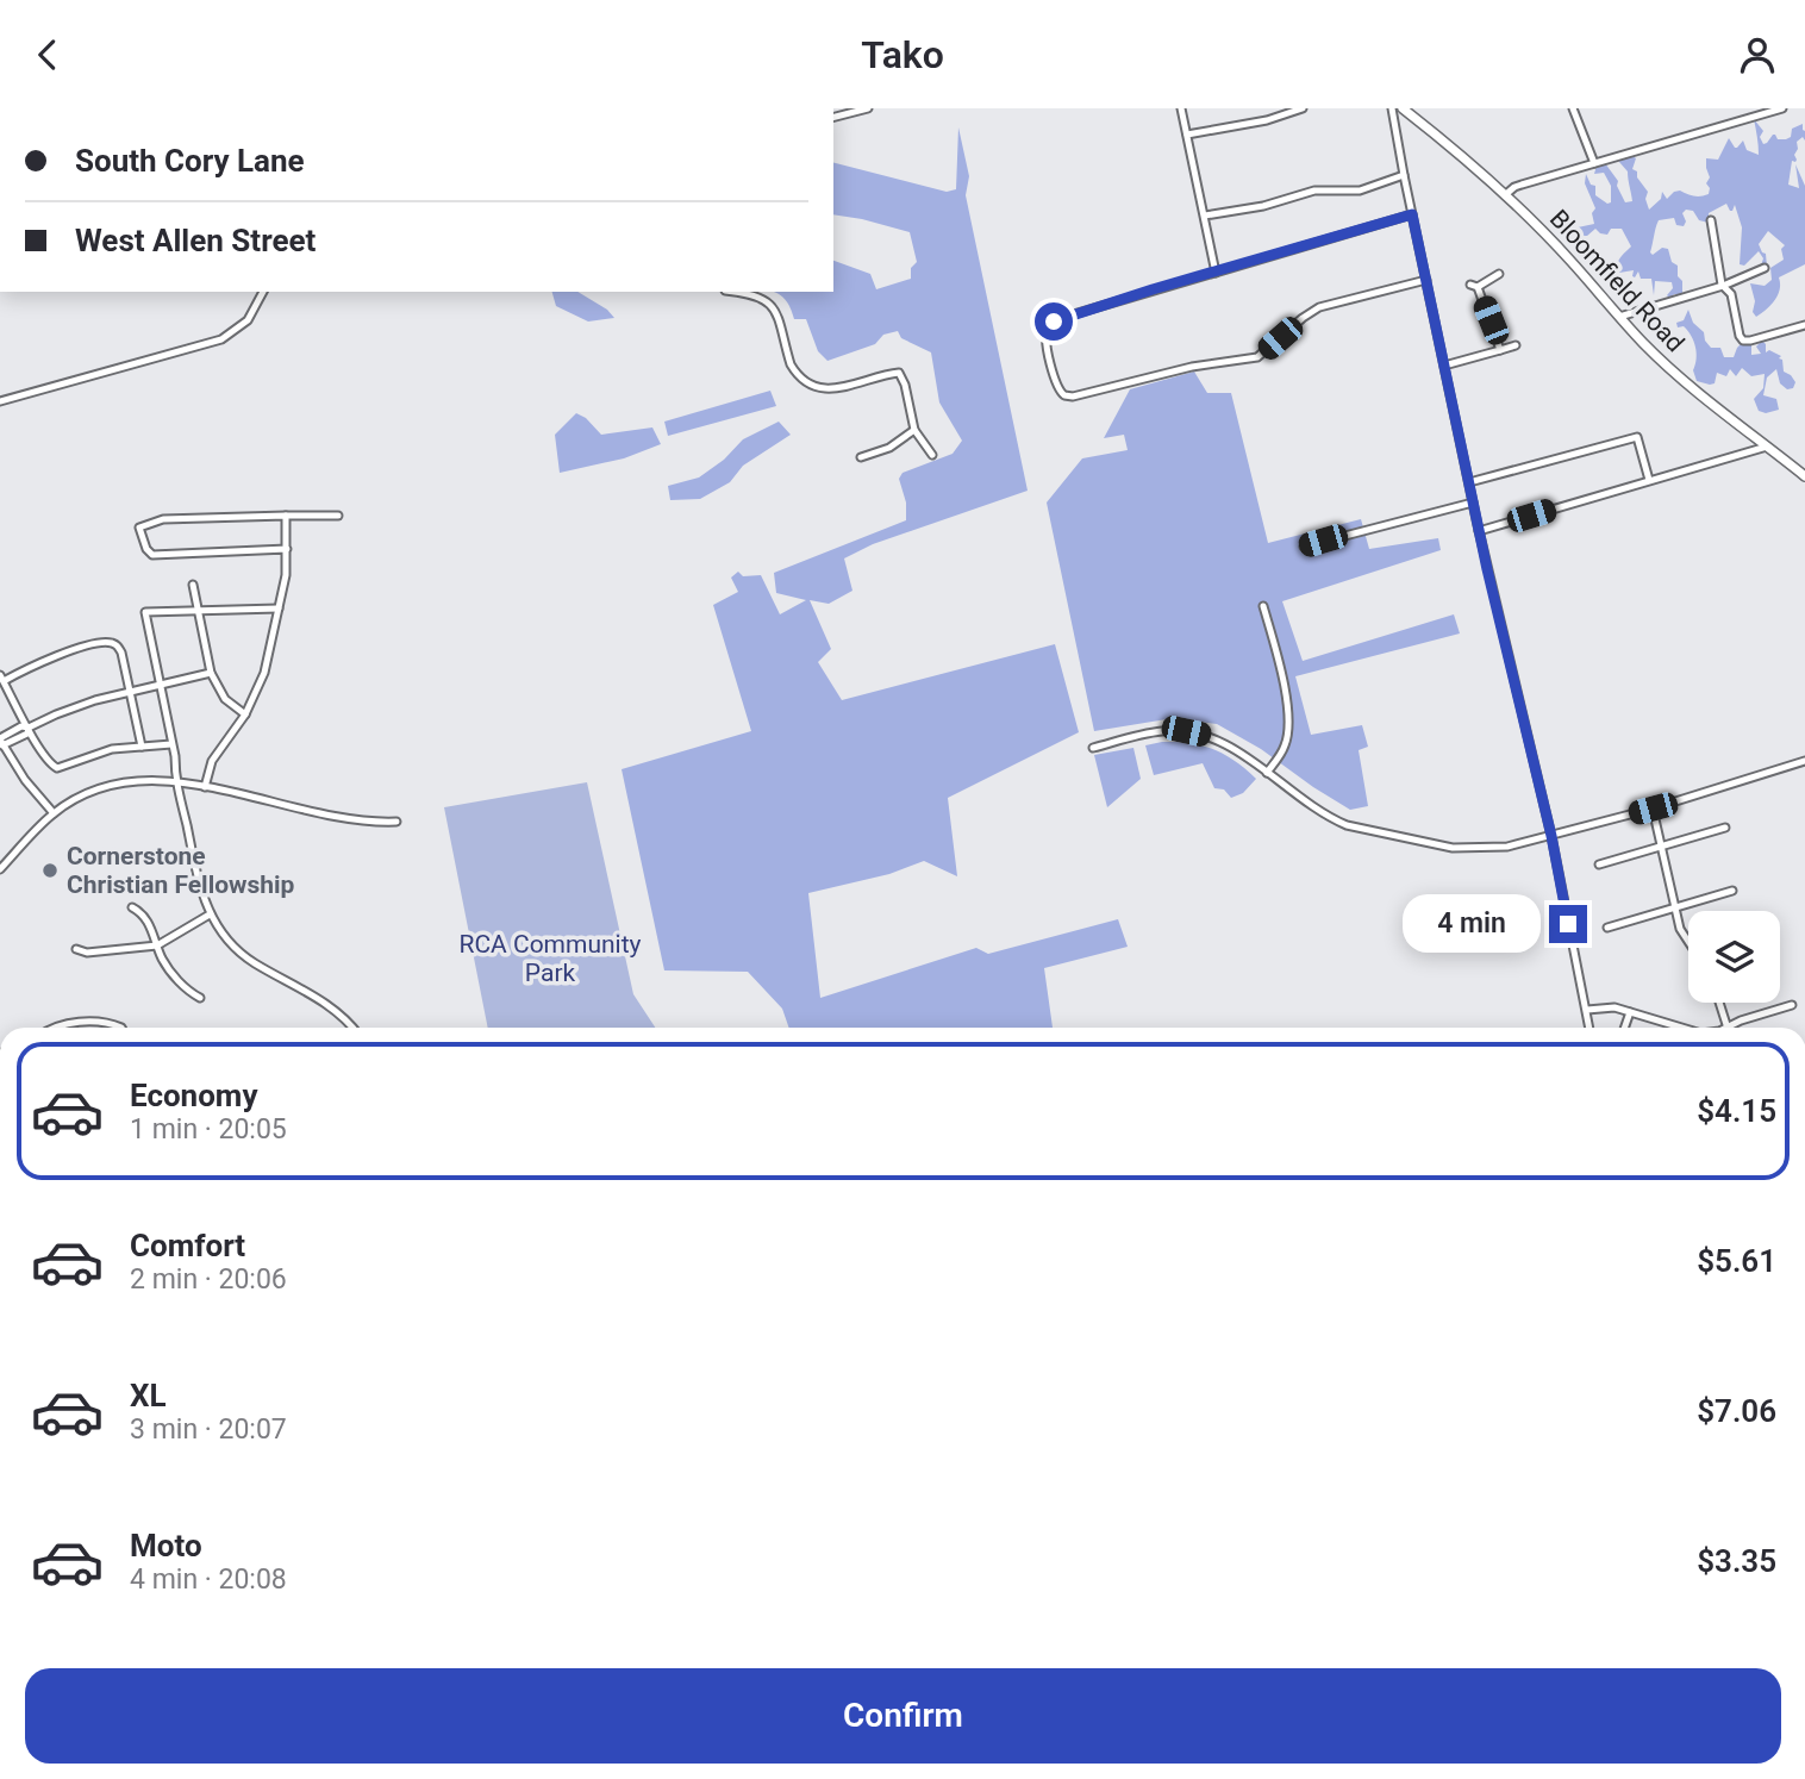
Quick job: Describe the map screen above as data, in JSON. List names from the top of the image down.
{
  "streets": {
    "main road": ["Bloomfield Road"]
  },
  "parks": ["RCA Community Park"],
  "places": ["Cornerstone Christian Fellowship"],
  "page": {
    "header": "Tako",
    "banner": ["South Cory Lane", "West Allen Street"],
    "bubble": "4 min",
    "list": [
      {
        "name": "Economy",
        "note": "1 min · 20:05",
        "value": "$4.15"
      },
      {
        "name": "Comfort",
        "note": "2 min · 20:06",
        "value": "$5.61"
      },
      {
        "name": "XL",
        "note": "3 min · 20:07",
        "value": "$7.06"
      },
      {
        "name": "Moto",
        "note": "4 min · 20:08",
        "value": "$3.35"
      }
    ],
    "buttons": "Confirm"
  }
}
